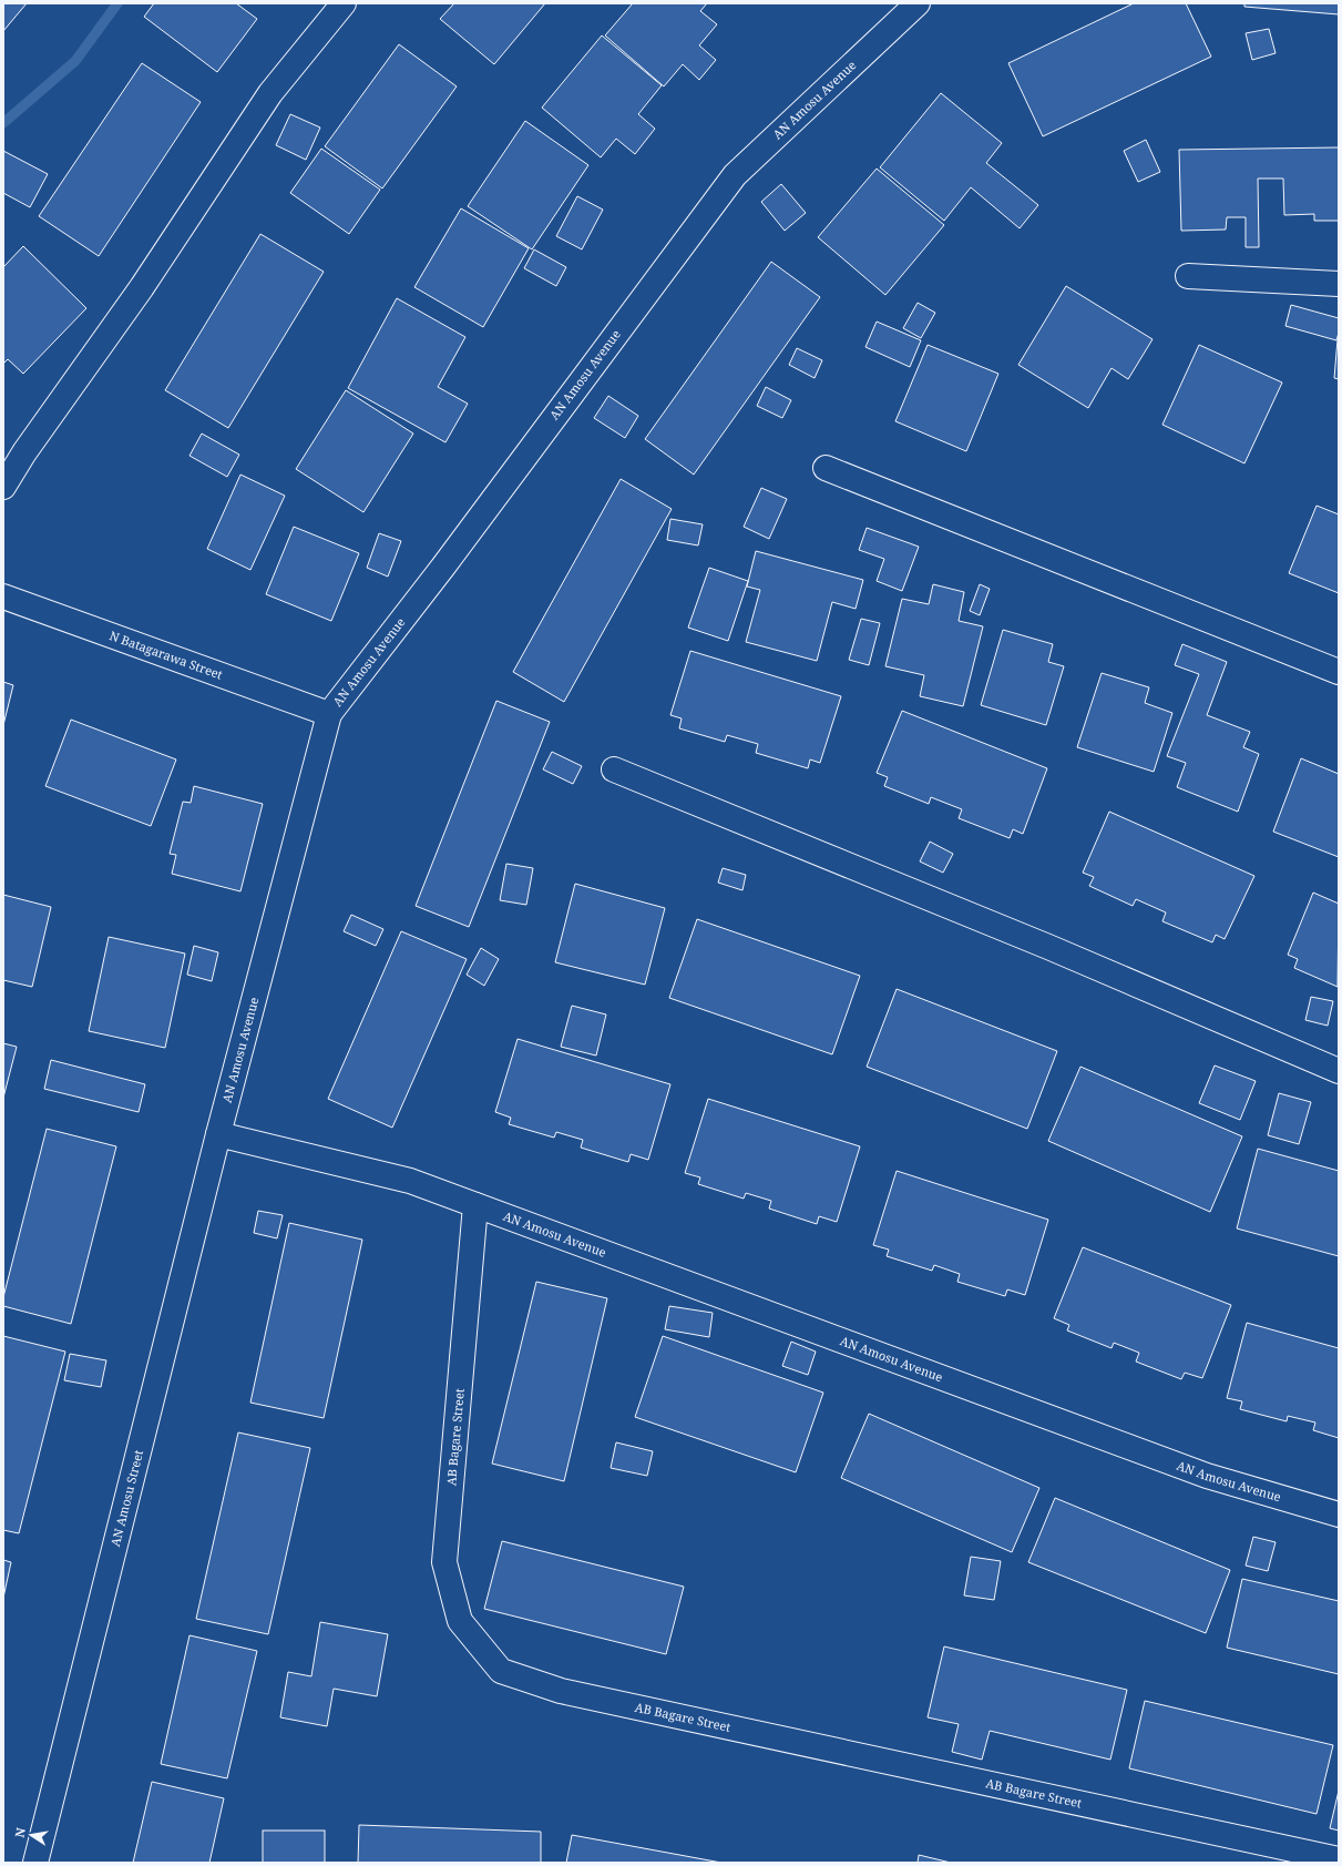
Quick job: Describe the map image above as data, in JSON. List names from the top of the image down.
{
  "streets": {
    "street": [
      "AN Amosu Avenue",
      "N Batagarawa Street",
      "AB Bagare Street",
      "AN Amosu Street"
    ]
  },
  "crossings": [
    ["AN Amosu Avenue", "N Batagarawa Street"],
    ["AN Amosu Avenue", "AB Bagare Street"],
    ["AN Amosu Avenue", "AN Amosu Street"]
  ],
  "north": "left"
}
